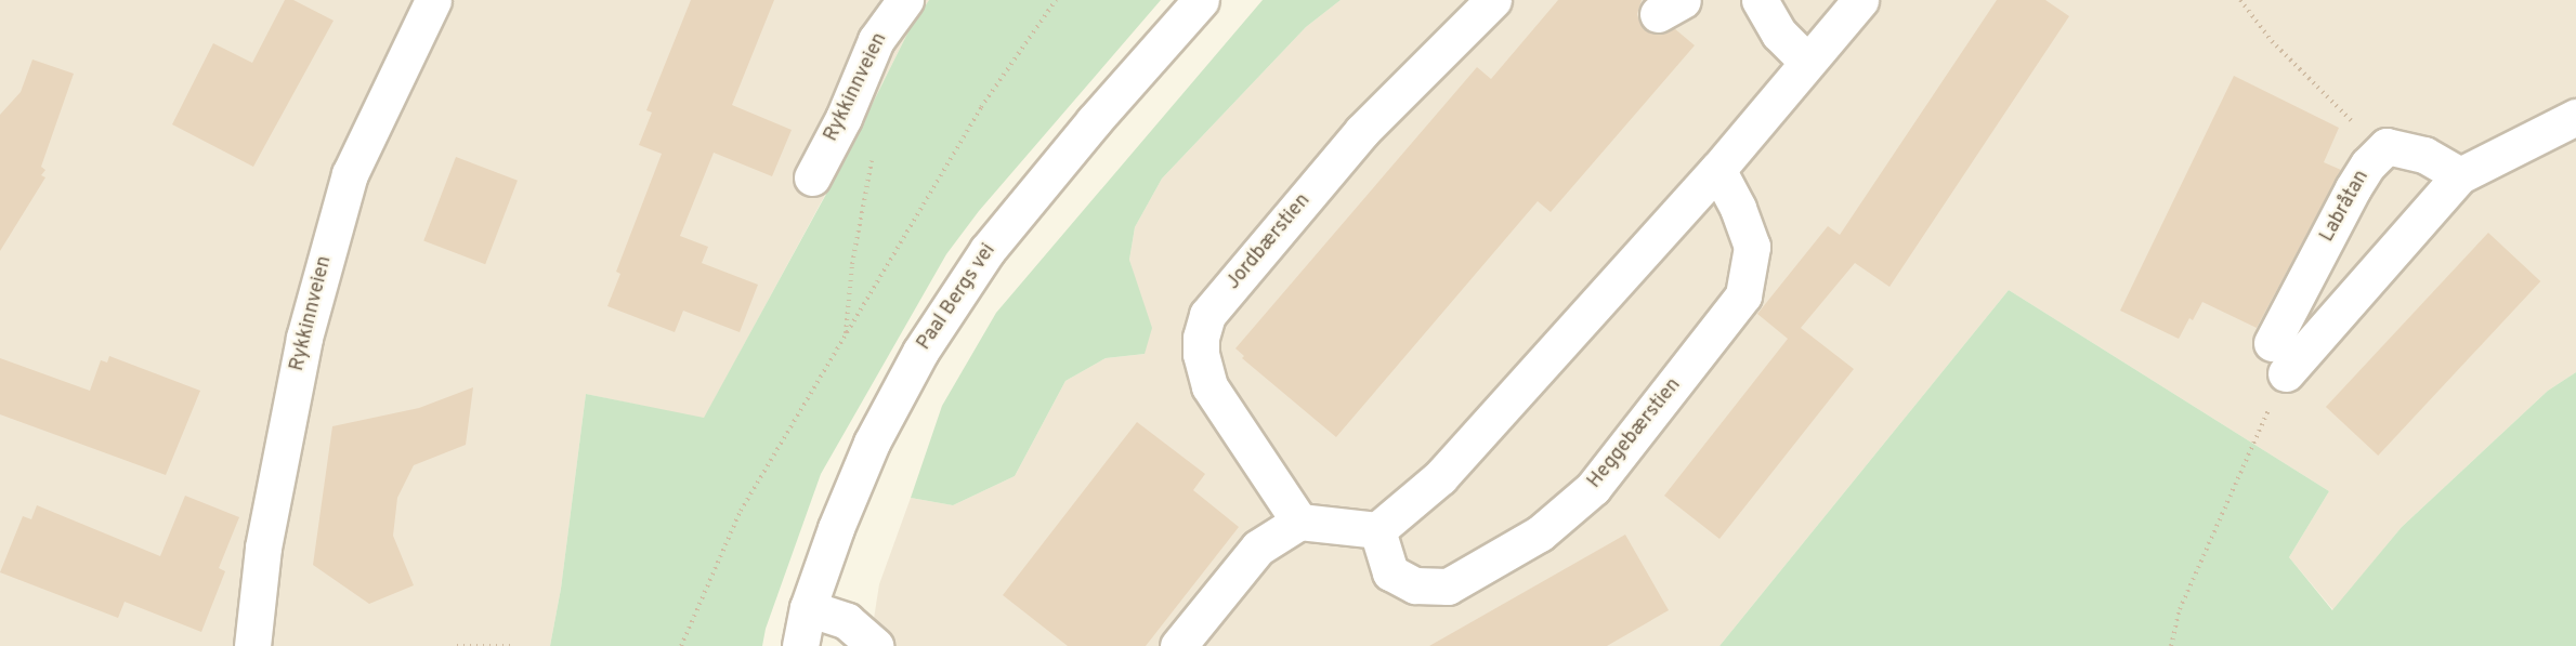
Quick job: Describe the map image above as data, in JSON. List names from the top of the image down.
{
  "streets": {
    "street": [
      "Rykkinnveien",
      "Labråtan",
      "Jordbærstien",
      "Paal Bergs vei",
      "Heggebærstien"
    ]
  }
}
